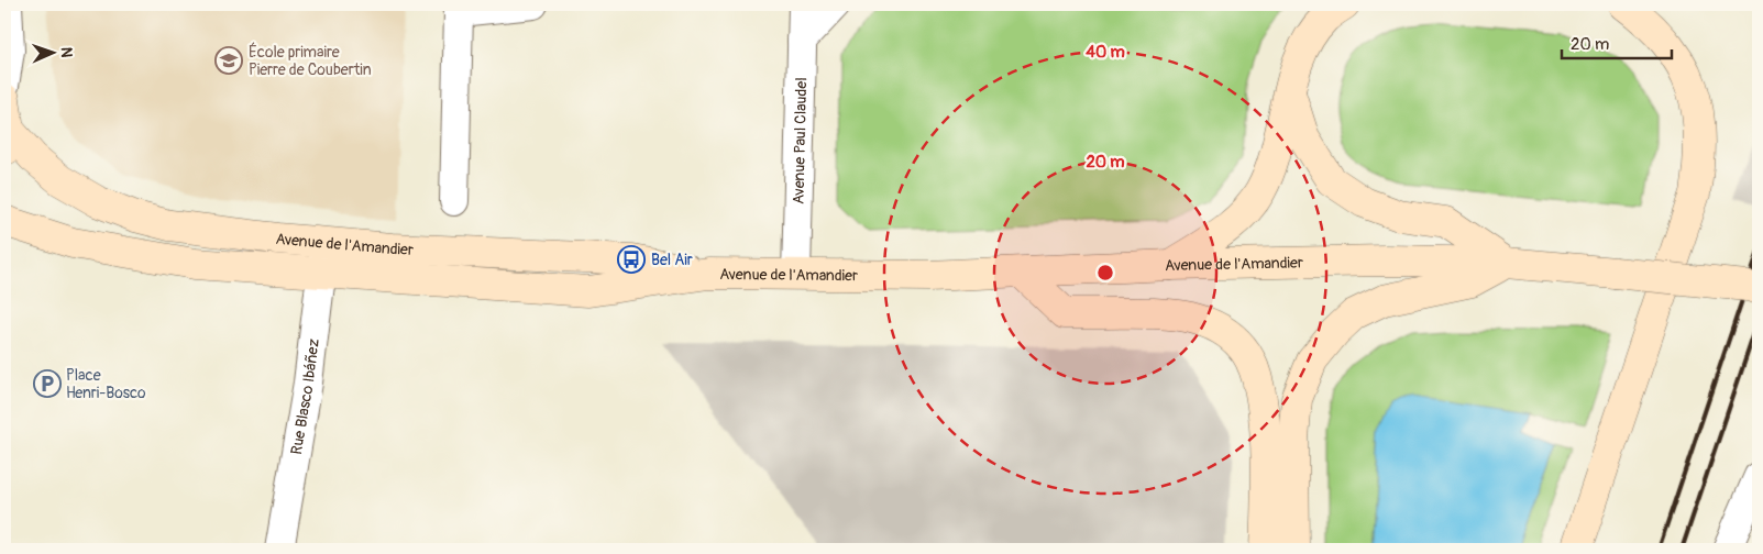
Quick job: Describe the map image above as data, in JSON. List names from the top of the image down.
{
  "streets": {
    "main road": ["Avenue de l'Amandier"],
    "street": ["Avenue Paul Claudel", "Rue Blasco Ibáñez"]
  },
  "crossings": [
    ["Avenue Paul Claudel", "Avenue de l'Amandier"],
    ["Avenue de l'Amandier", "Rue Blasco Ibáñez"]
  ],
  "places": {
    "school or university": ["École primaire Pierre de Coubertin"],
    "bus stop": ["Bel Air"],
    "parking": ["Place Henri-Bosco"]
  },
  "scale_bar": "20 m",
  "north": "right",
  "rings": ["40 m", "20 m"]
}
